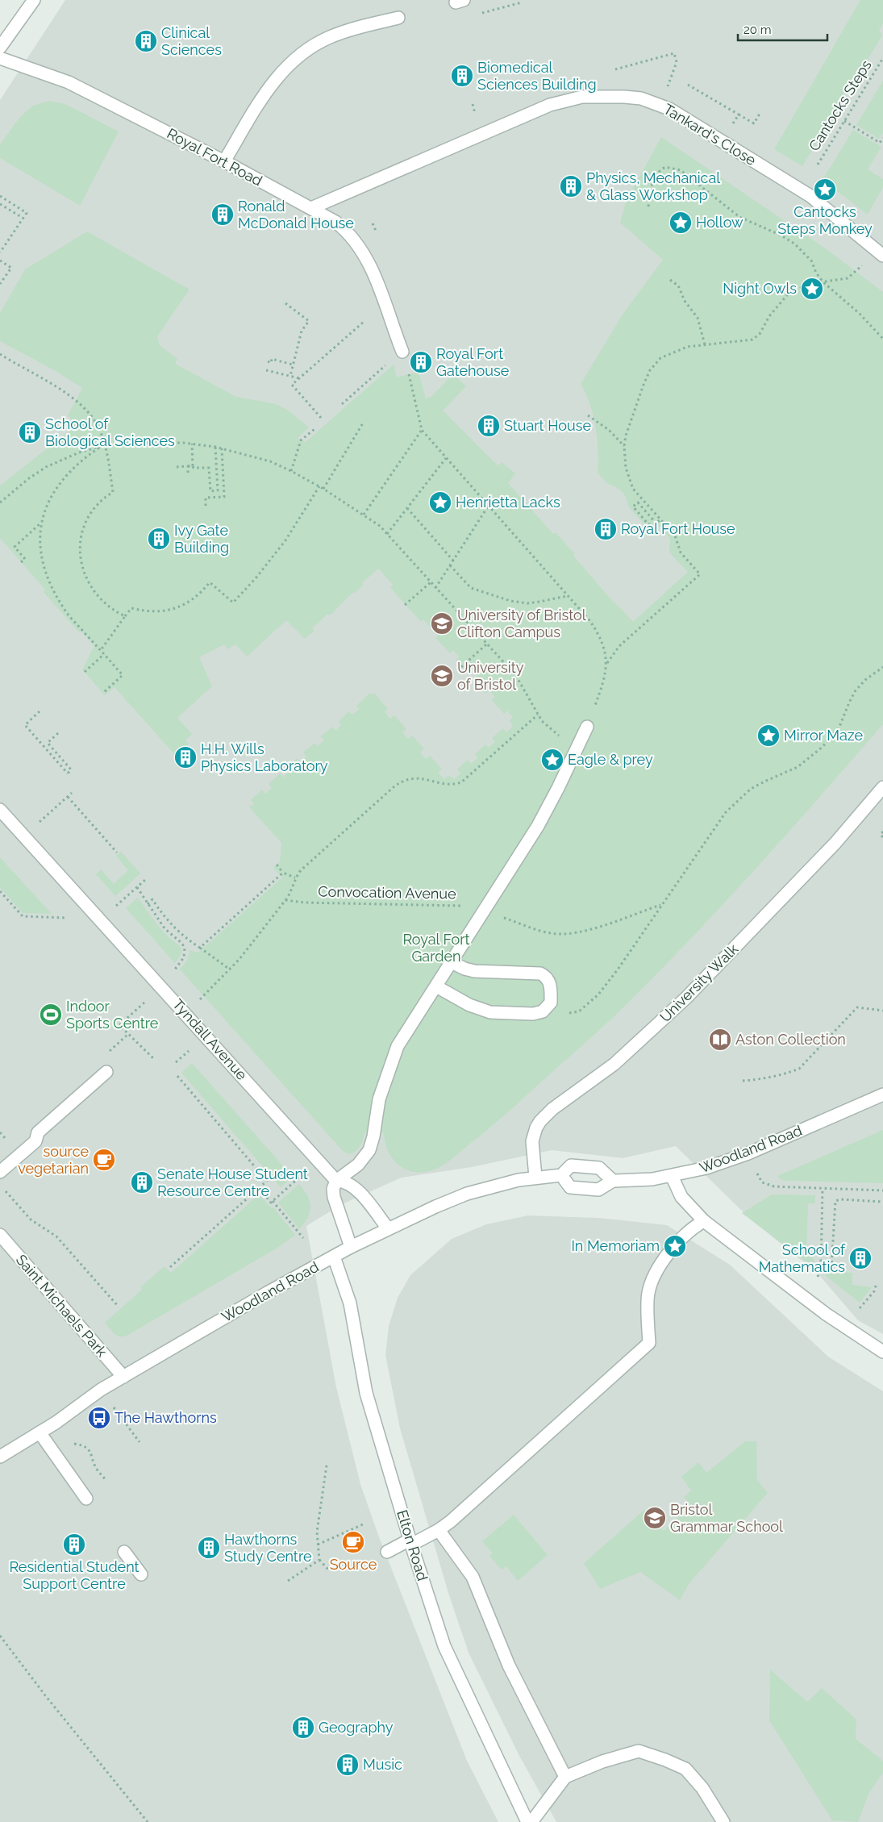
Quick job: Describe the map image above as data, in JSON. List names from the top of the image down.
{
  "streets": {
    "street": [
      "Tankard's Close",
      "Royal Fort Road",
      "University Walk",
      "Tyndall Avenue",
      "Woodland Road",
      "Saint Michaels Park",
      "Elton Road"
    ],
    "path": ["Cantocks Steps", "Convocation Avenue"]
  },
  "crossings": [
    ["Tankard's Close", "Royal Fort Road"],
    ["University Walk", "Woodland Road"],
    ["Tyndall Avenue", "Woodland Road"],
    ["Woodland Road", "Saint Michaels Park"],
    ["Woodland Road", "Elton Road"]
  ],
  "parks": ["Royal Fort Garden"],
  "places": {
    "building": [
      "Clinical Sciences",
      "Biomedical Sciences Building",
      "Physics, Mechanical & Glass Workshop",
      "Ronald McDonald House",
      "Royal Fort Gatehouse",
      "Stuart House",
      "School of Biological Sciences",
      "Royal Fort House",
      "Ivy Gate Building",
      "H.H. Wills Physics Laboratory",
      "Senate House Student Resource Centre",
      "School of Mathematics",
      "Residential Student Support Centre",
      "Hawthorns Study Centre",
      "Geography",
      "Music"
    ],
    "place": [
      "Cantocks Steps Monkey",
      "Hollow",
      "Night Owls",
      "Henrietta Lacks",
      "Mirror Maze",
      "Eagle & prey",
      "In Memoriam"
    ],
    "school or university": ["University of Bristol Clifton Campus", "University of Bristol", "Bristol Grammar School"],
    "sports": ["Indoor Sports Centre"],
    "library": ["Aston Collection"],
    "cafe": ["source vegetarian", "Source"],
    "bus stop": ["The Hawthorns"]
  },
  "scale_bar": "20 m"
}
